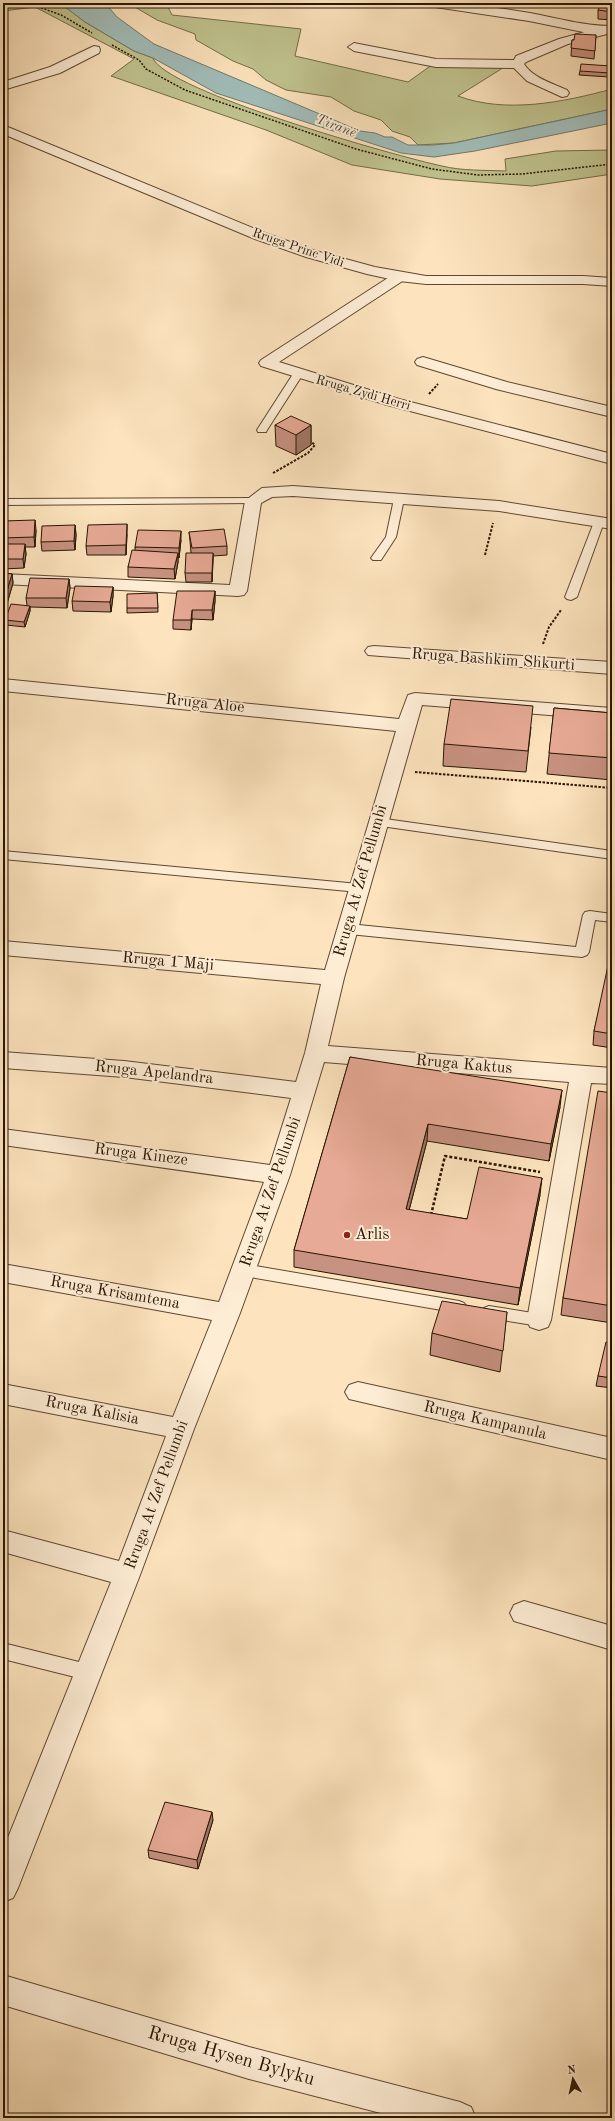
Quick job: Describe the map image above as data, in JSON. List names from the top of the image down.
{
  "streets": {
    "street": [
      "Rruga Princ Vidi",
      "Rruga Zydi Herri",
      "Rruga Bashkim Shkurti",
      "Rruga Aloe",
      "Rruga At Zef Pellumbi",
      "Rruga 1 Maji",
      "Rruga Kaktus",
      "Rruga Apelandra",
      "Rruga Kineze",
      "Rruga Krisamtema",
      "Rruga Kalisia",
      "Rruga Kampanula",
      "Rruga Hysen Bylyku"
    ]
  },
  "crossings": [
    ["Rruga Princ Vidi", "Rruga Zydi Herri"],
    ["Rruga Aloe", "Rruga At Zef Pellumbi"],
    ["Rruga At Zef Pellumbi", "Rruga 1 Maji"],
    ["Rruga At Zef Pellumbi", "Rruga Kaktus"],
    ["Rruga At Zef Pellumbi", "Rruga Apelandra"],
    ["Rruga At Zef Pellumbi", "Rruga Kineze"],
    ["Rruga At Zef Pellumbi", "Rruga Krisamtema"],
    ["Rruga At Zef Pellumbi", "Rruga Kalisia"]
  ],
  "water": ["Tiranë"],
  "places": ["Arlis"],
  "north": "top"
}
